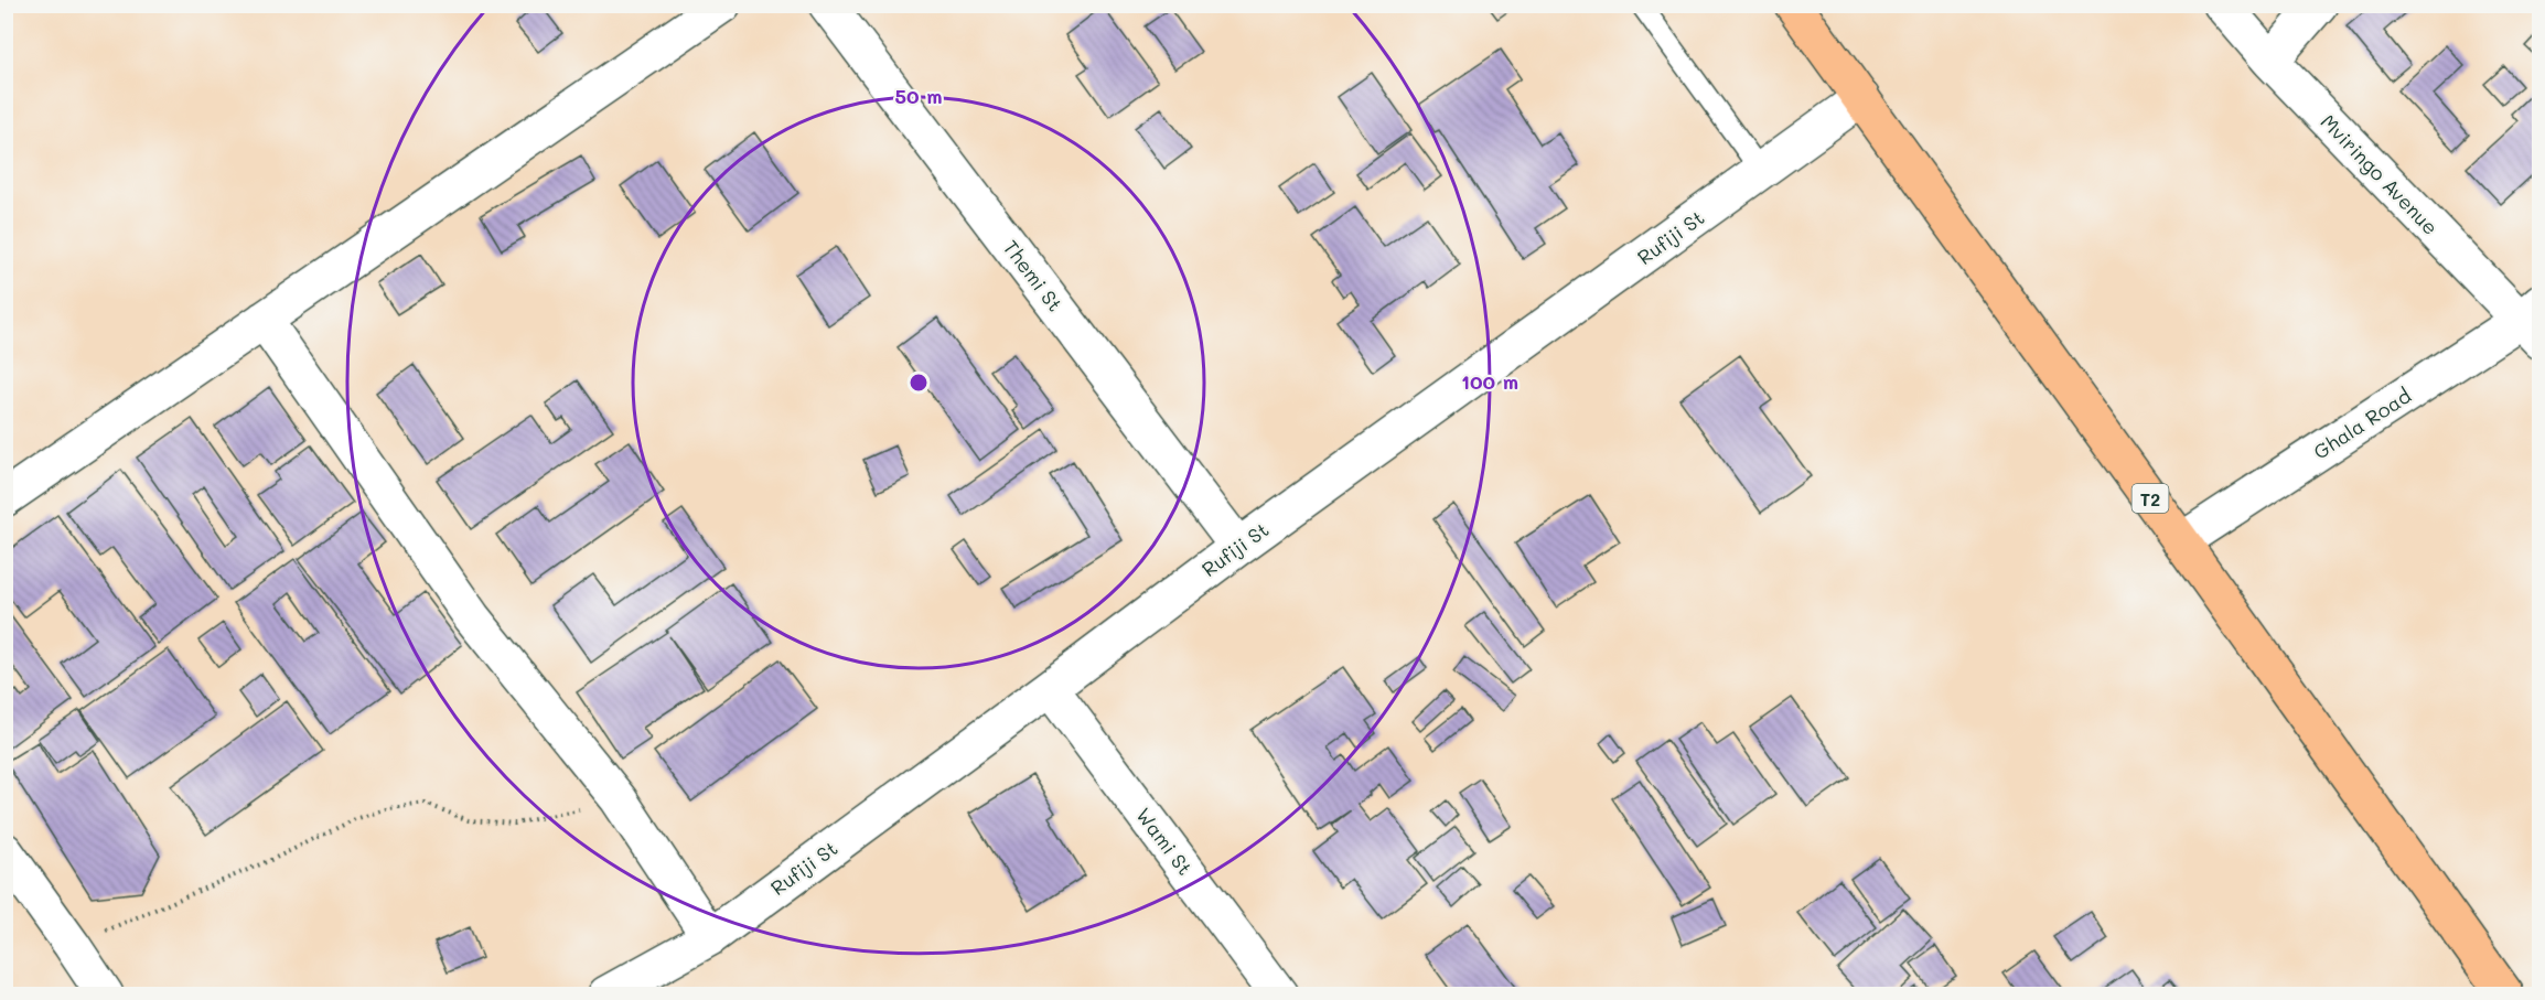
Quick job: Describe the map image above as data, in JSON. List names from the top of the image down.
{
  "streets": {
    "highway": ["T2"],
    "street": [
      "Mviringo Avenue",
      "Rufiji St",
      "Themi St",
      "Ghala Road",
      "Wami St"
    ]
  },
  "crossings": [
    ["Mviringo Avenue", "Ghala Road"],
    ["Rufiji St", "Themi St"],
    ["Rufiji St", "T2"],
    ["Rufiji St", "Wami St"],
    ["Ghala Road", "T2"]
  ],
  "rings": ["50 m", "100 m"]
}
